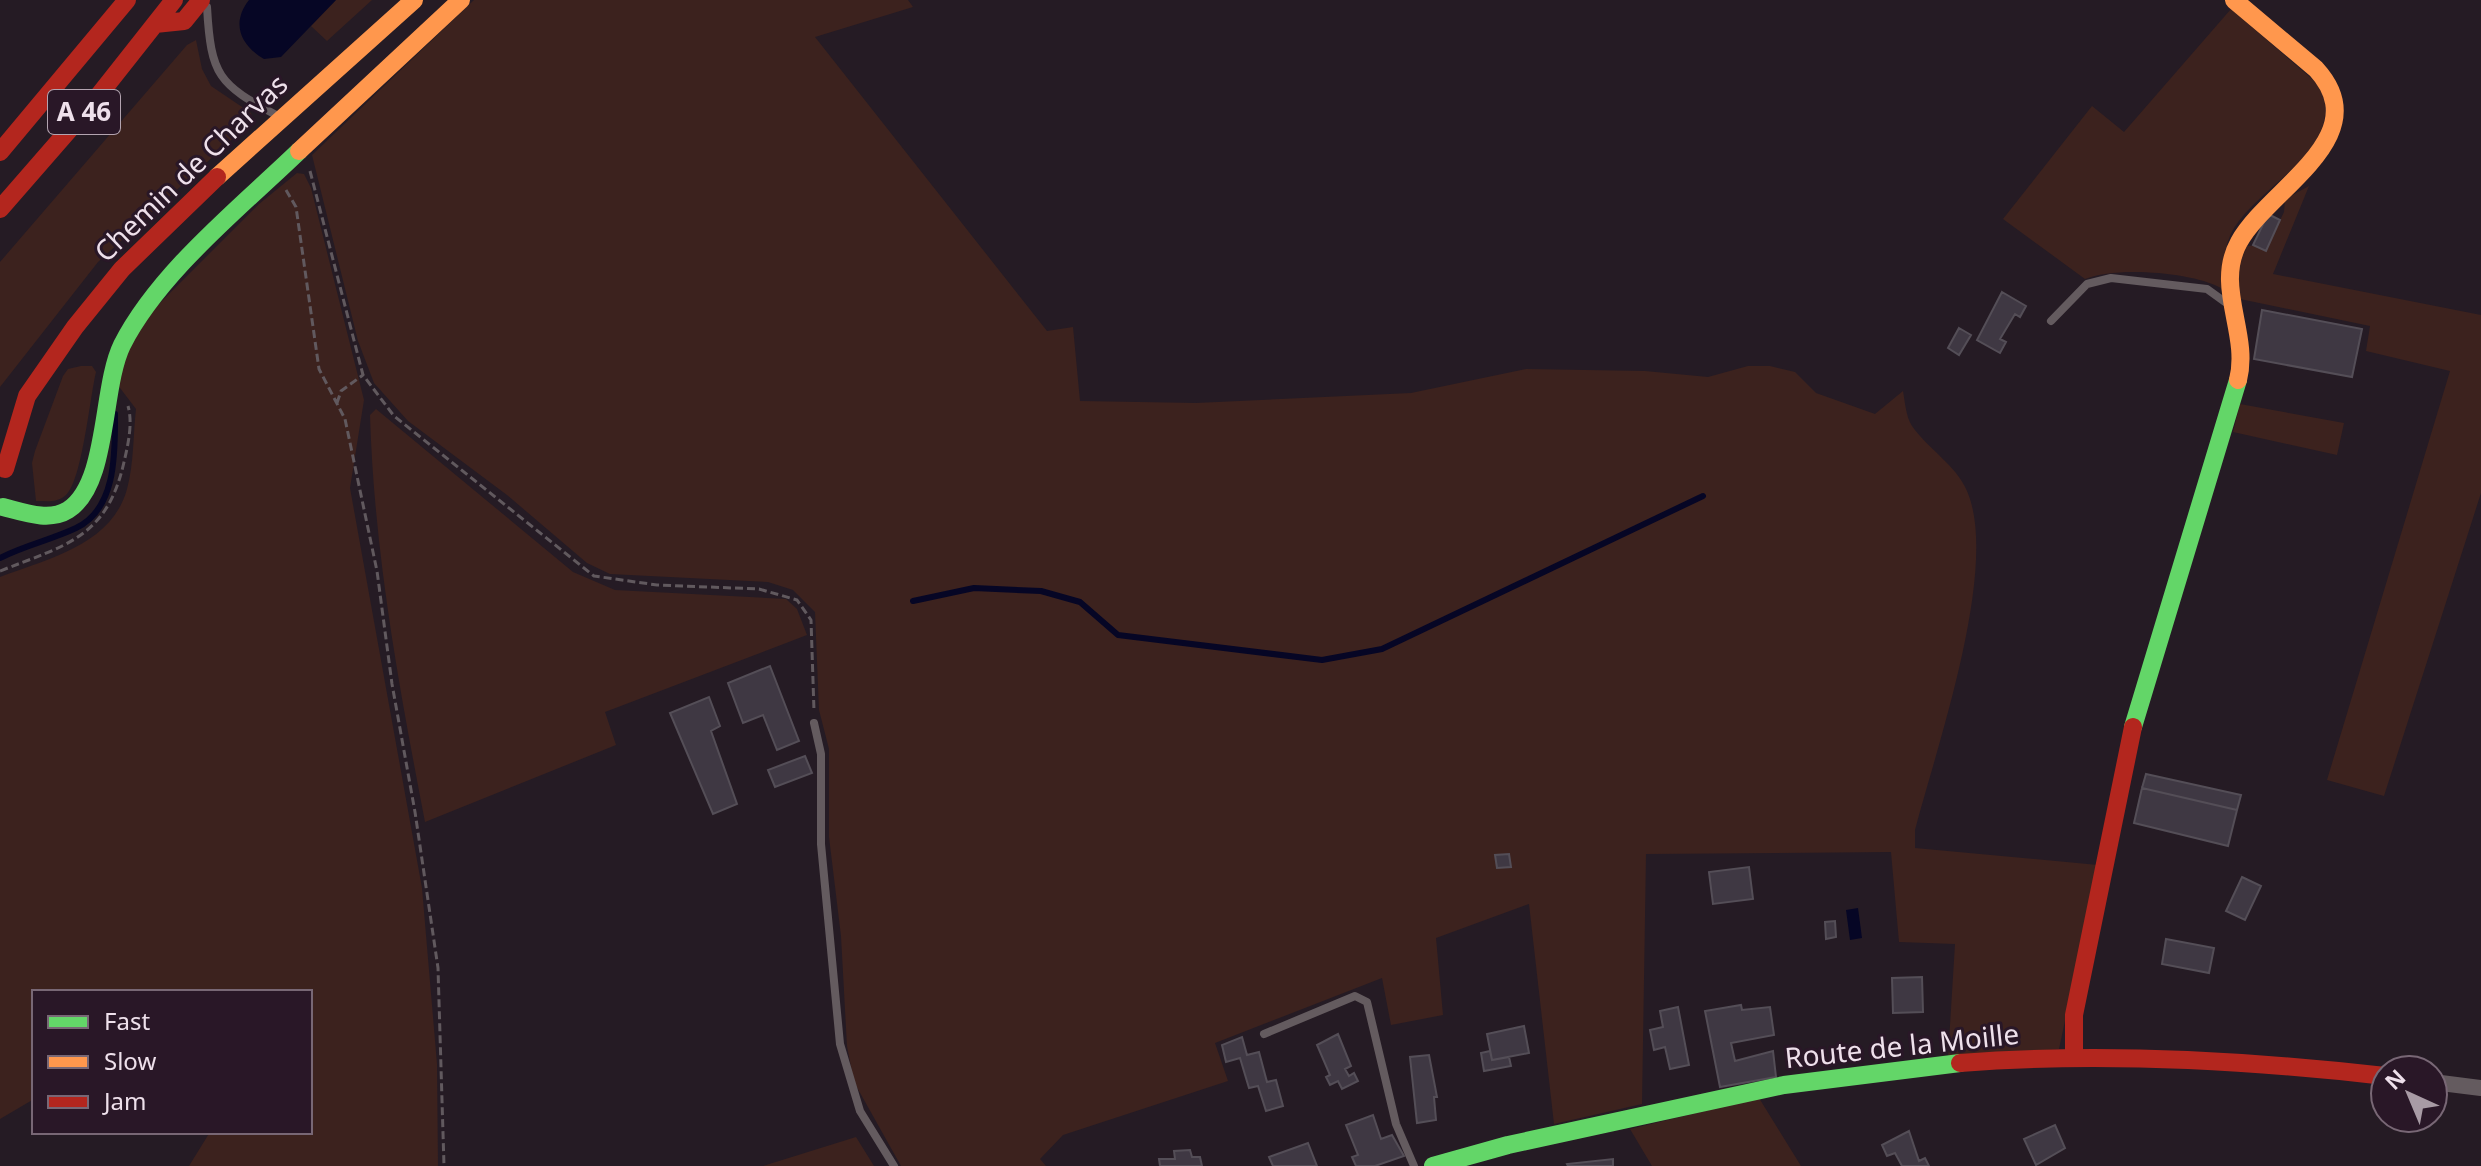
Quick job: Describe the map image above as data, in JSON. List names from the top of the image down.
{
  "streets": {
    "main road": ["A 46", "Chemin de Charvas", "Route de la Moille"]
  },
  "legend": ["Fast", "Slow", "Jam"],
  "north": "top left"
}
